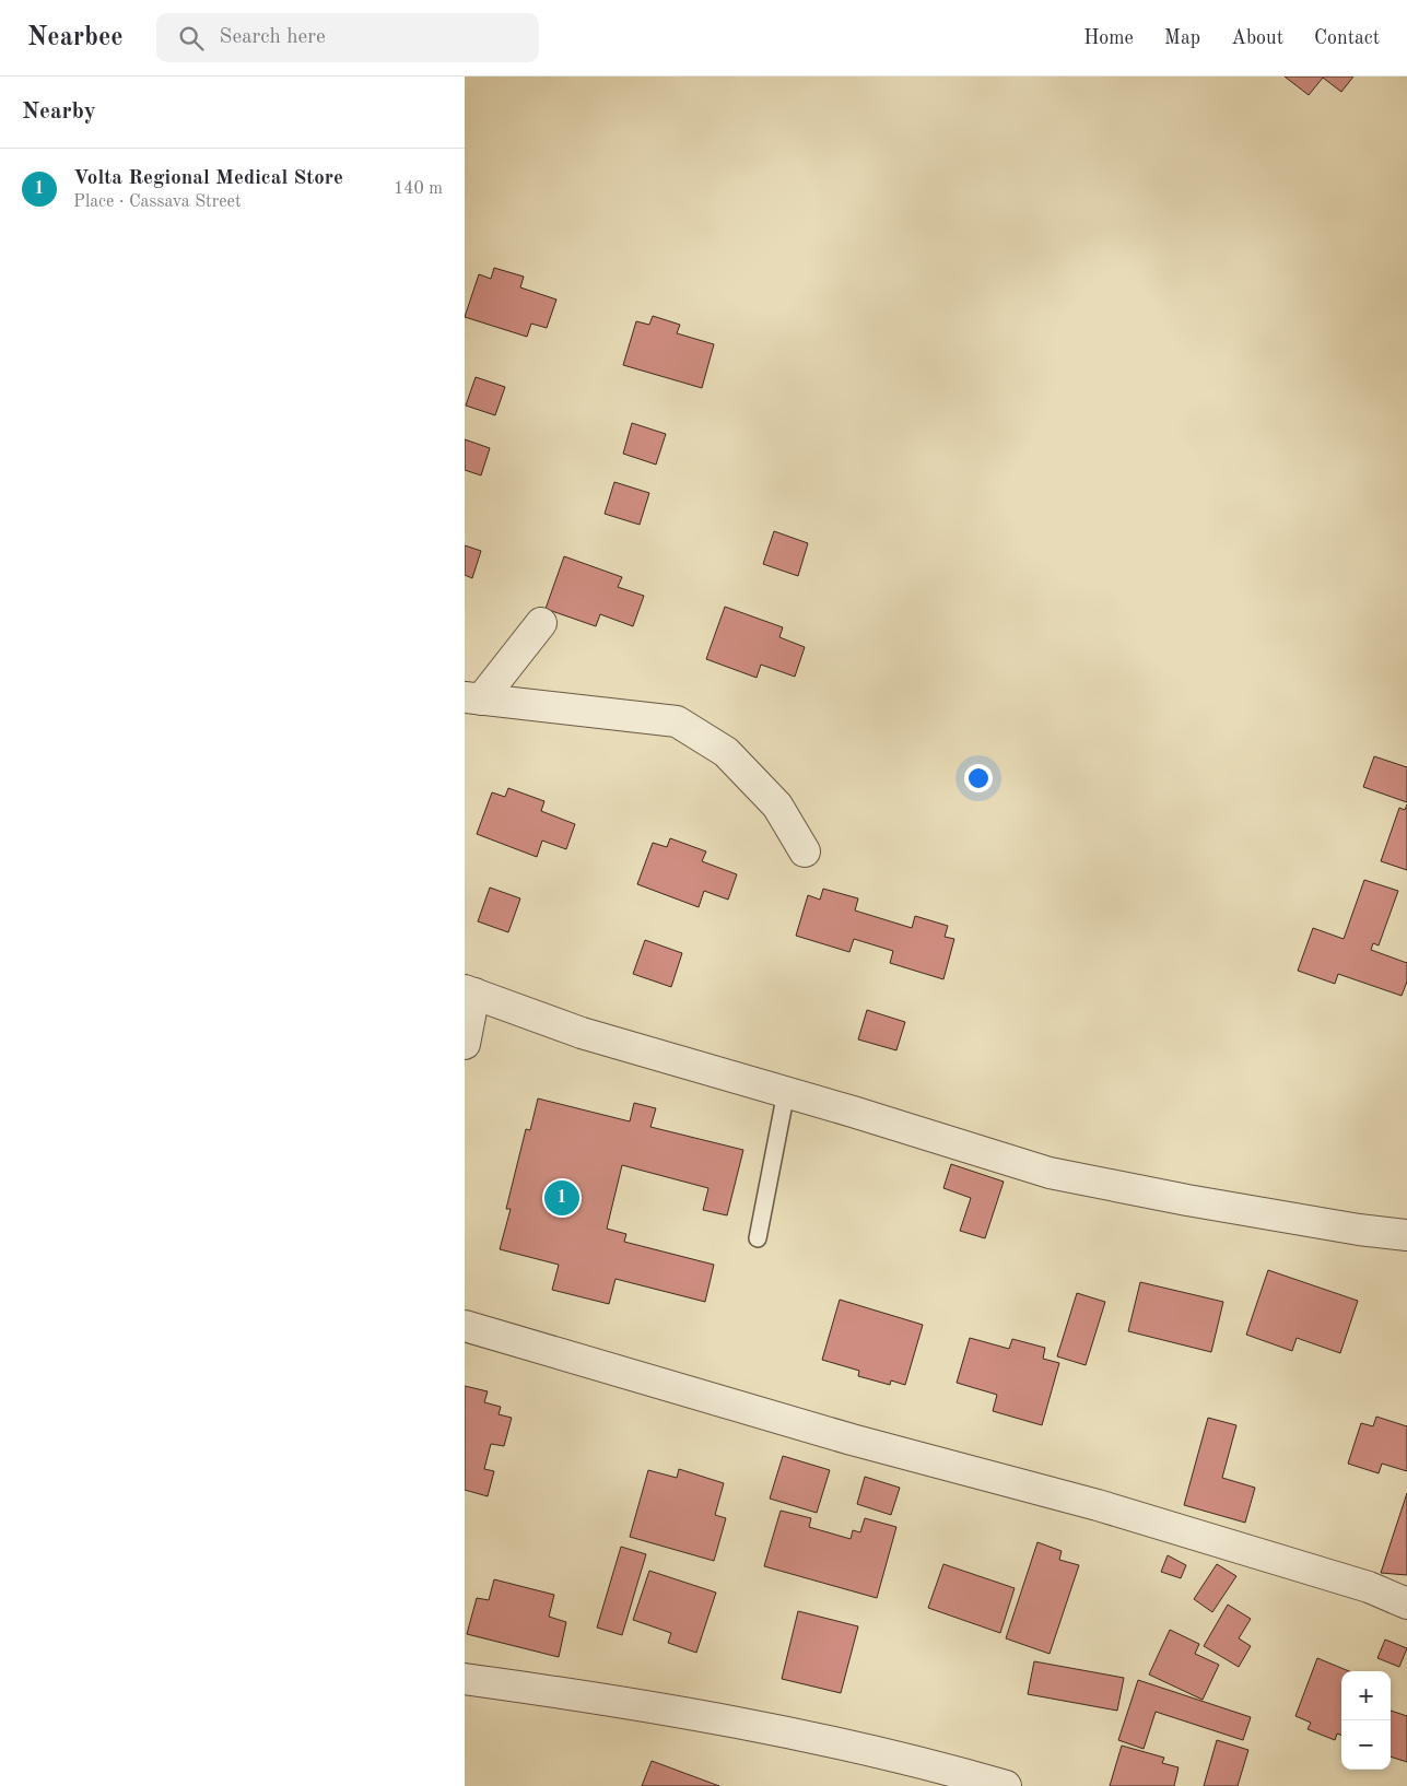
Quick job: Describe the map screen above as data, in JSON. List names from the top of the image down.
{
  "page": {
    "header": "Nearbee",
    "search": "Search here",
    "nav": [
      "Home",
      "Map",
      "About",
      "Contact"
    ],
    "heading": "Nearby",
    "list": [
      {
        "mark": "1",
        "name": "Volta Regional Medical Store",
        "note": "Place · Cassava Street",
        "value": "140 m"
      }
    ],
    "pins": "1",
    "map_buttons": ["+", "−"]
  }
}
